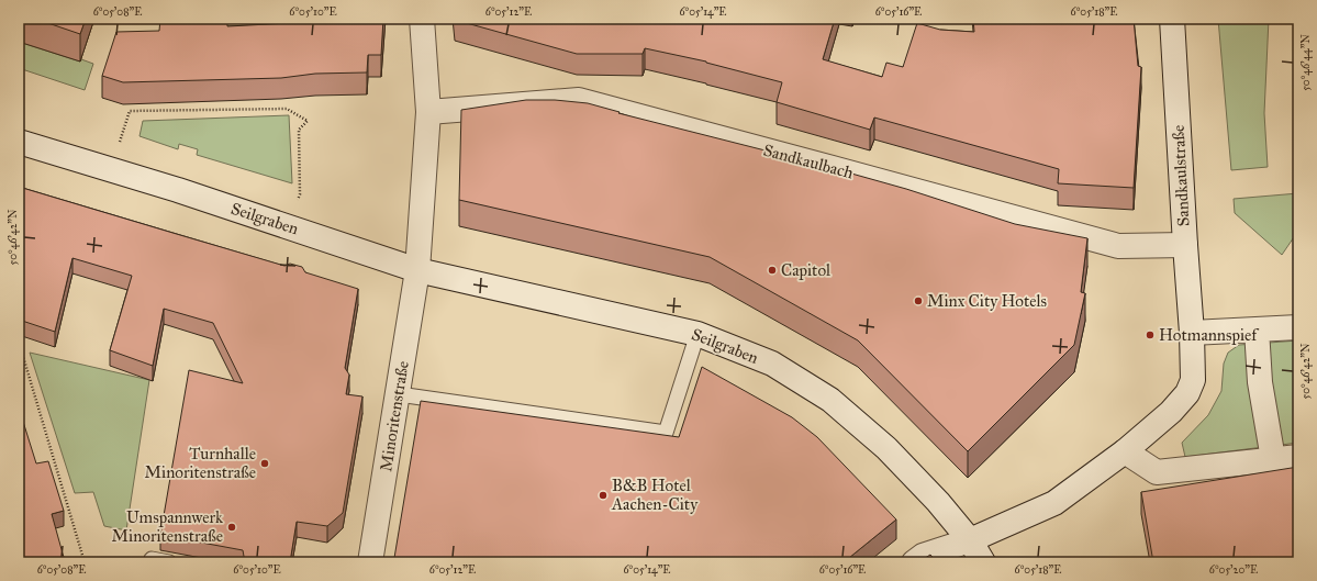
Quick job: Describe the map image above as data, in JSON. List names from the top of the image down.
{
  "streets": {
    "street": [
      "Sandkaulbach",
      "Sandkaulstraße",
      "Seilgraben",
      "Minoritenstraße"
    ]
  },
  "crossings": [
    ["Sandkaulbach", "Sandkaulstraße"],
    ["Sandkaulstraße", "Seilgraben"],
    ["Seilgraben", "Minoritenstraße"]
  ],
  "places": [
    "Capitol",
    "Minx City Hotels",
    "Hotmannspief",
    "Turnhalle Minoritenstraße",
    "B&B Hotel Aachen-City",
    "Umspannwerk Minoritenstraße"
  ],
  "coordinates": [
    "6°05'08\"E",
    "6°05'10\"E",
    "6°05'12\"E",
    "6°05'14\"E",
    "6°05'16\"E",
    "6°05'18\"E",
    "50°46'44\"N",
    "50°46'42\"N",
    "6°05'20\"E"
  ]
}
